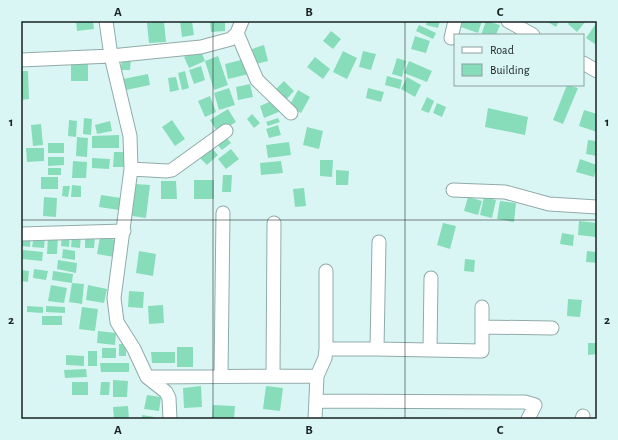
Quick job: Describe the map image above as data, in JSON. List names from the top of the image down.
{
  "legend": ["Road", "Building"],
  "grid": {
    "columns": ["A", "B", "C"],
    "rows": ["1", "2"]
  }
}
